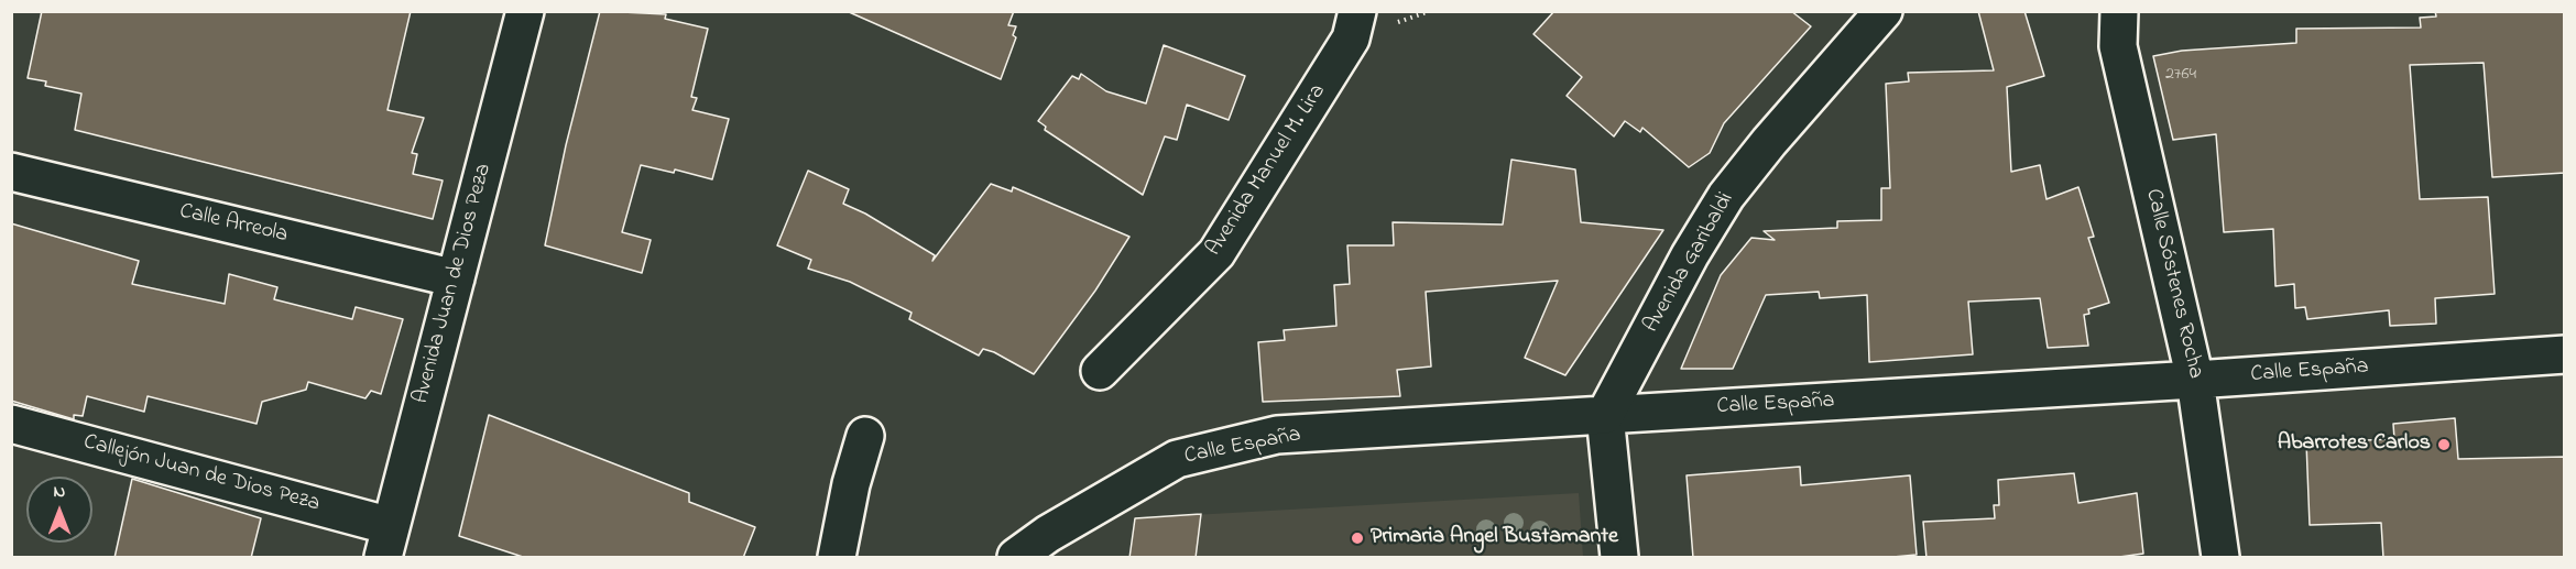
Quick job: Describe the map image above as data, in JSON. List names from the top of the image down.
{
  "streets": {
    "street": [
      "Avenida Manuel M. Lira",
      "Calle Arreola",
      "Avenida Garibaldi",
      "Avenida Juan de Dios Peza",
      "Calle Sóstenes Rocha",
      "Calle España",
      "Callejón Juan de Dios Peza"
    ]
  },
  "crossings": [
    ["Calle Arreola", "Avenida Juan de Dios Peza"],
    ["Avenida Garibaldi", "Calle España"],
    ["Avenida Juan de Dios Peza", "Callejón Juan de Dios Peza"],
    ["Calle Sóstenes Rocha", "Calle España"]
  ],
  "places": ["Abarrotes Carlos", "Primaria Angel Bustamante"],
  "house_numbers": ["2764"],
  "north": "top"
}
